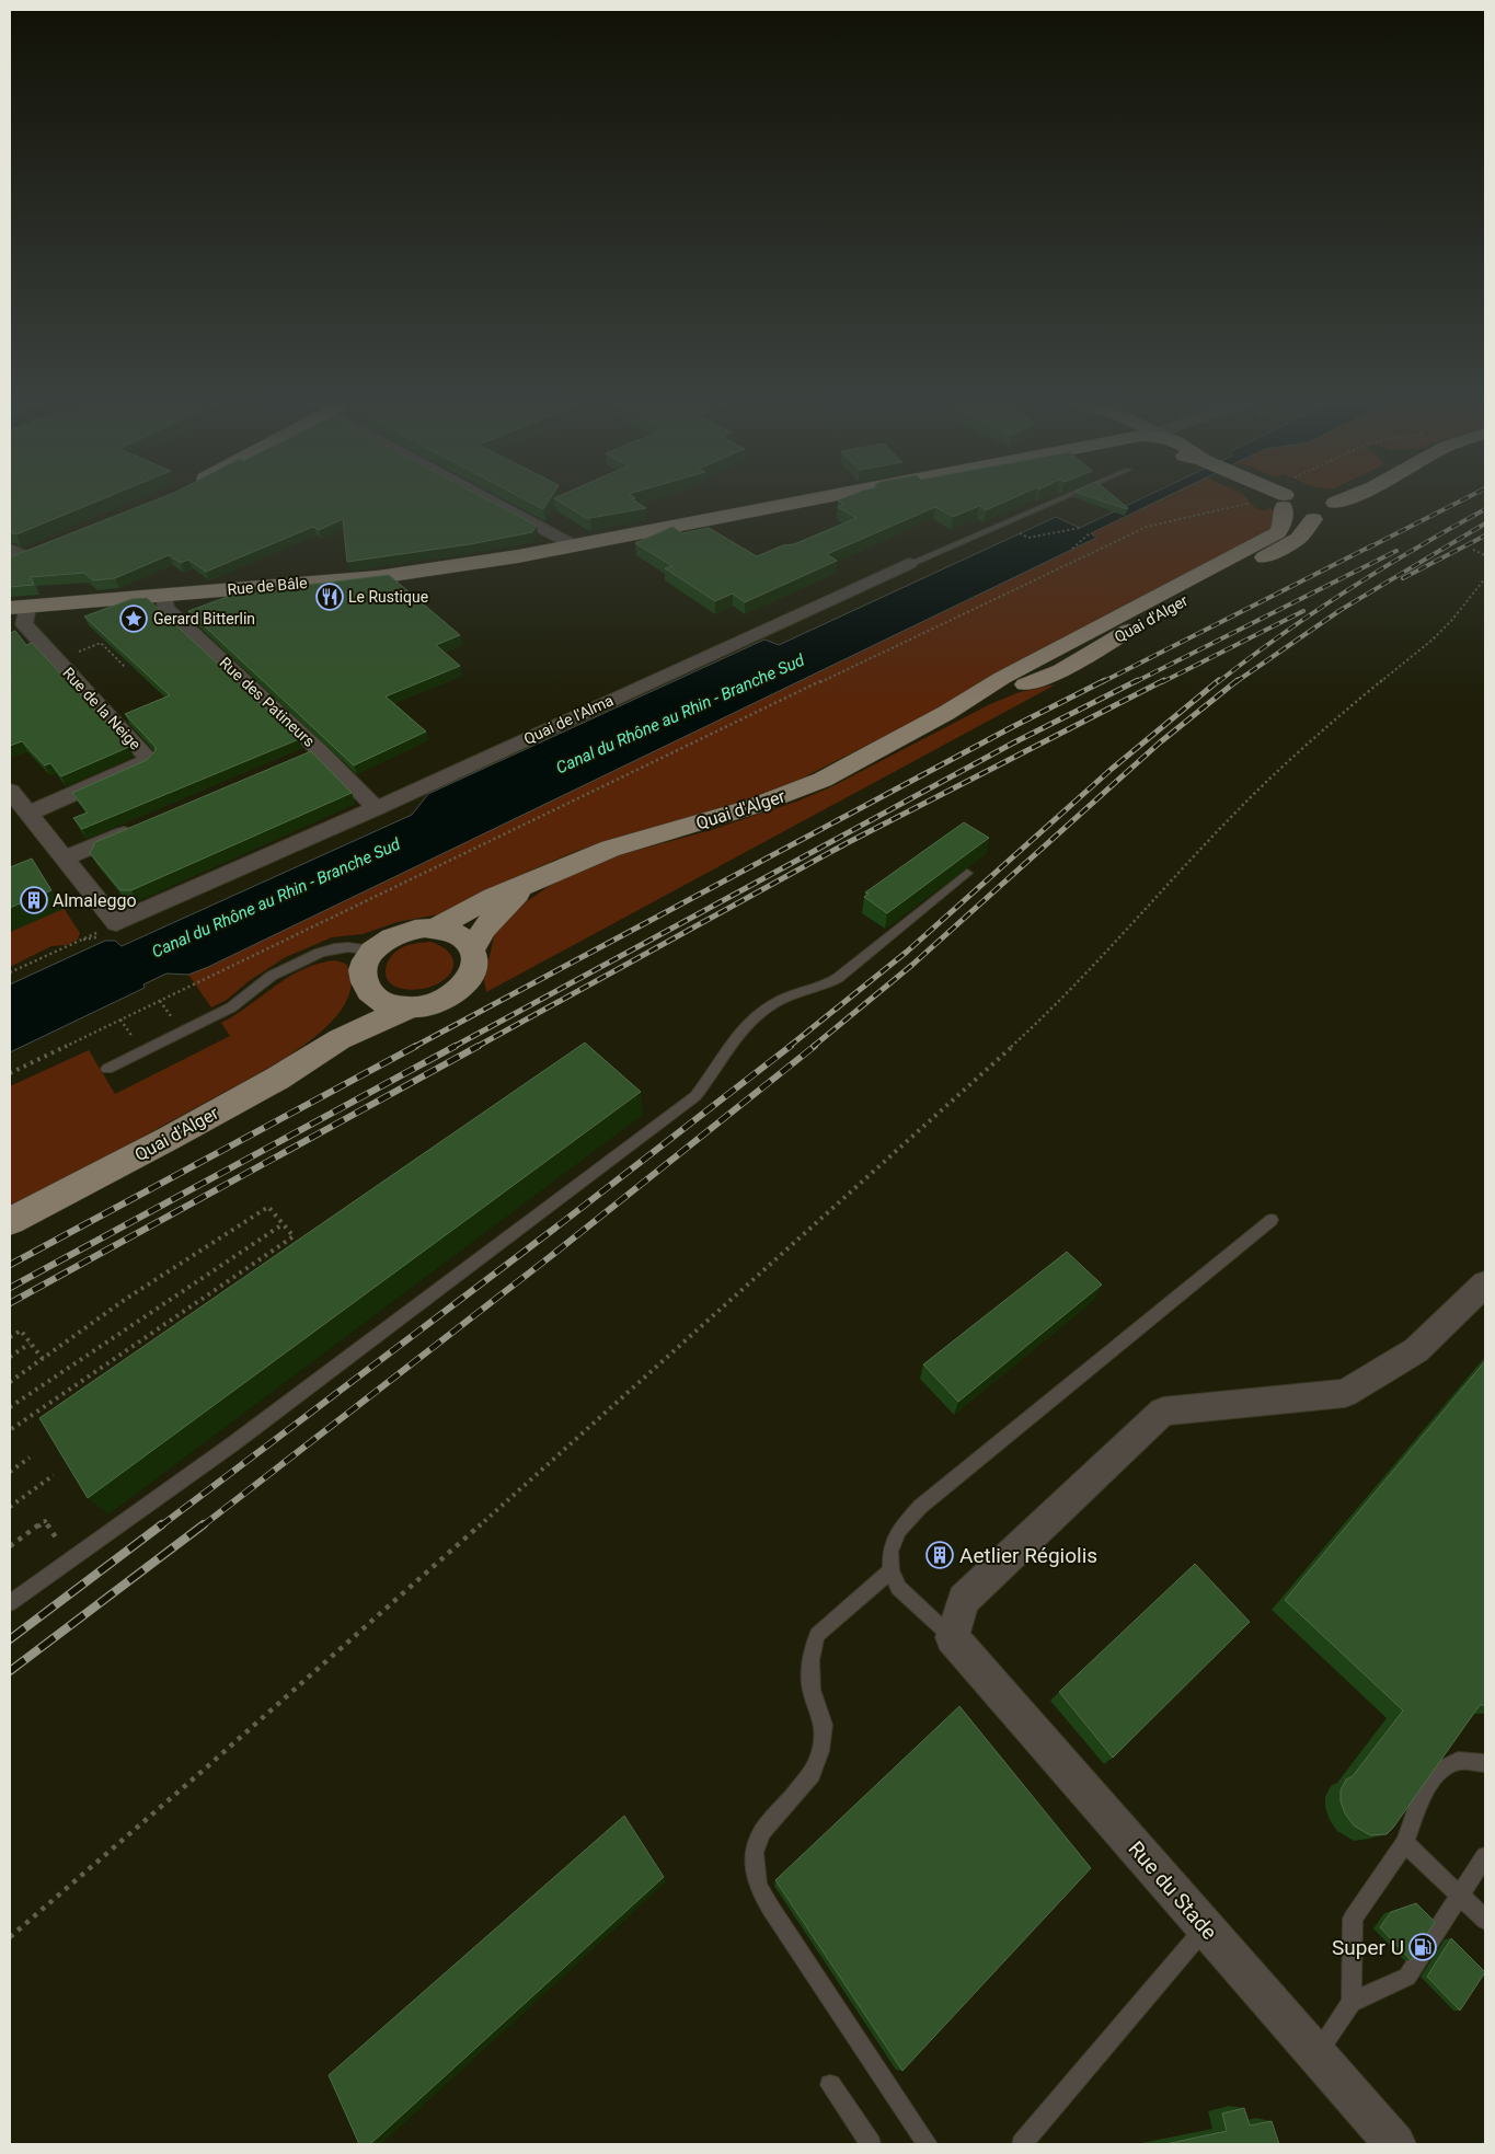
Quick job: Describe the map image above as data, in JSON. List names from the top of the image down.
{
  "streets": {
    "main road": ["Rue de Bâle", "Quai d'Alger"],
    "street": [
      "Rue des Patineurs",
      "Rue de la Neige",
      "Quai de l'Alma",
      "Rue du Stade"
    ]
  },
  "crossings": [
    ["Rue de Bâle", "Rue des Patineurs"],
    ["Rue de Bâle", "Rue de la Neige"],
    ["Rue des Patineurs", "Quai de l'Alma"]
  ],
  "water": ["Canal du Rhône au Rhin - Branche Sud"],
  "places": {
    "restaurant": ["Le Rustique"],
    "place": ["Gerard Bitterlin"],
    "building": ["Almaleggo", "Aetlier Régiolis"],
    "fuel station": ["Super U"]
  }
}
